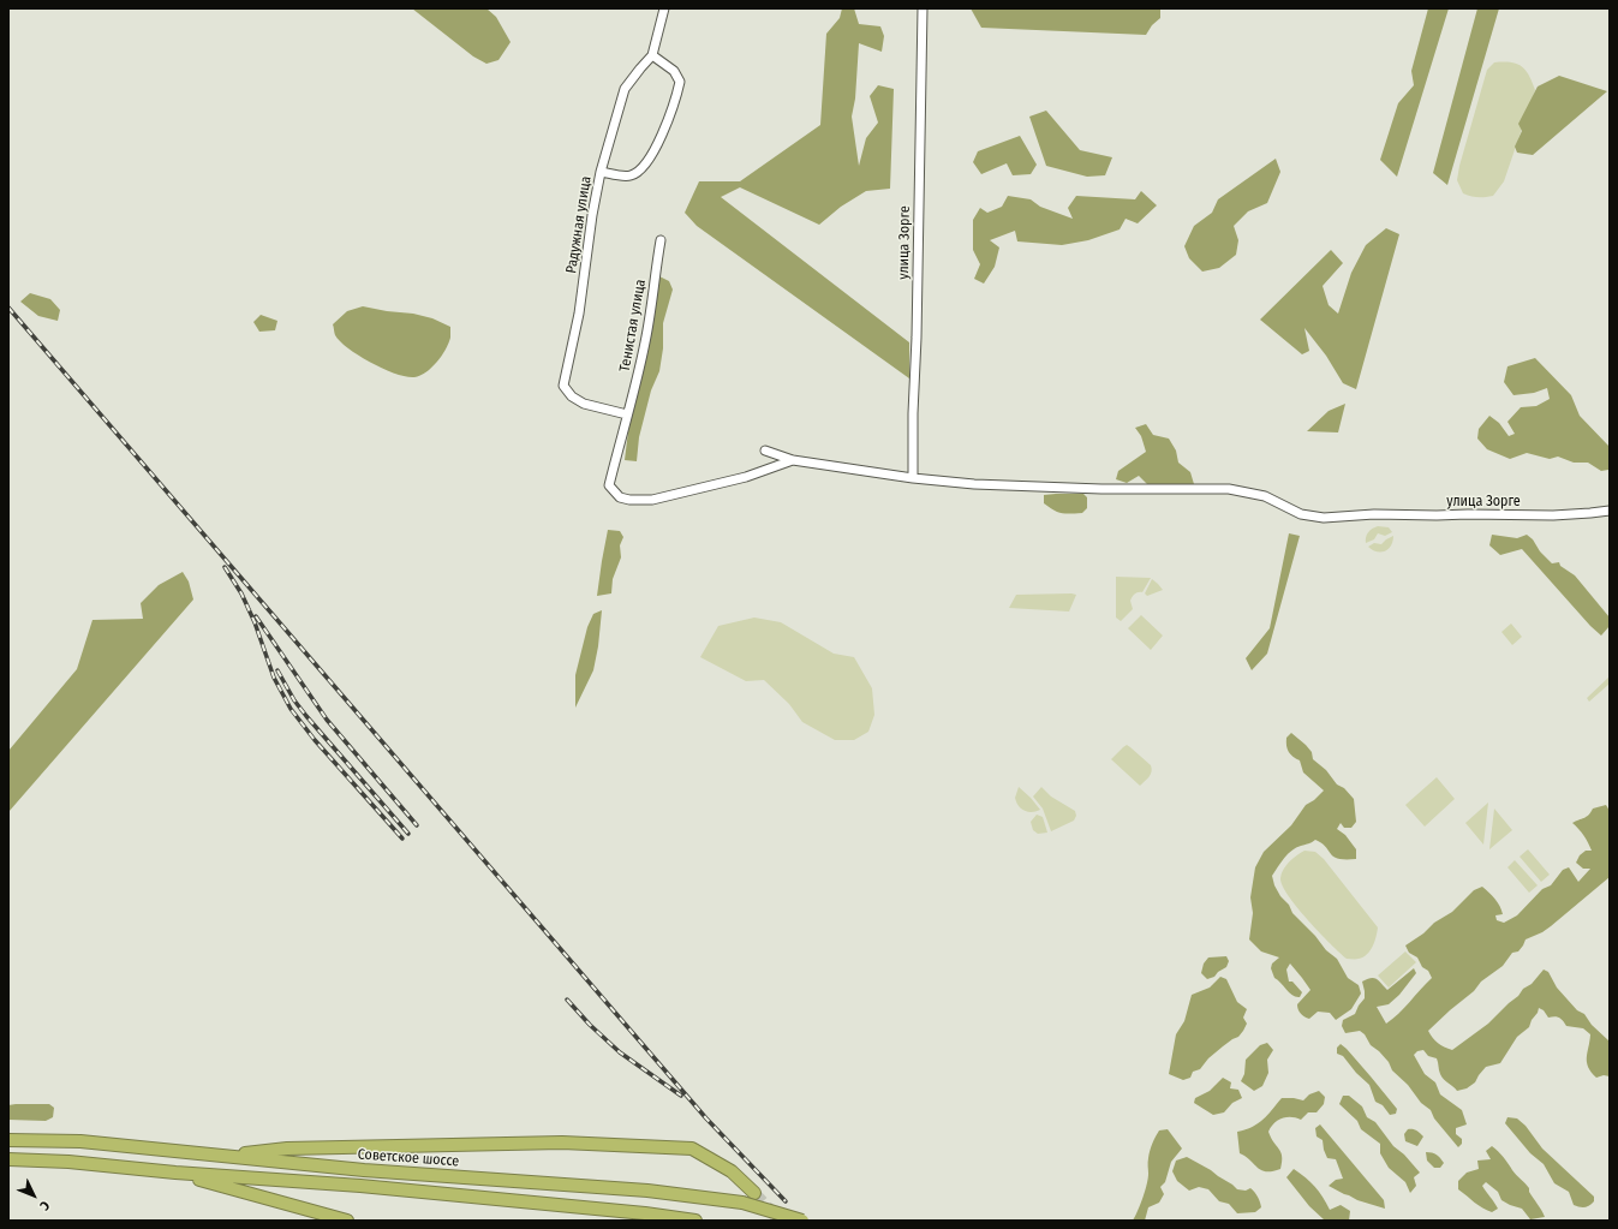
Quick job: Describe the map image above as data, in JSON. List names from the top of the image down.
{
  "streets": {
    "highway": ["Советское шоссе"],
    "street": ["Радужная улица", "улица Зорге", "Тенистая улица"]
  },
  "crossings": [
    ["Радужная улица", "Тенистая улица"],
    ["улица Зорге", "Тенистая улица"]
  ],
  "north": "bottom right"
}
